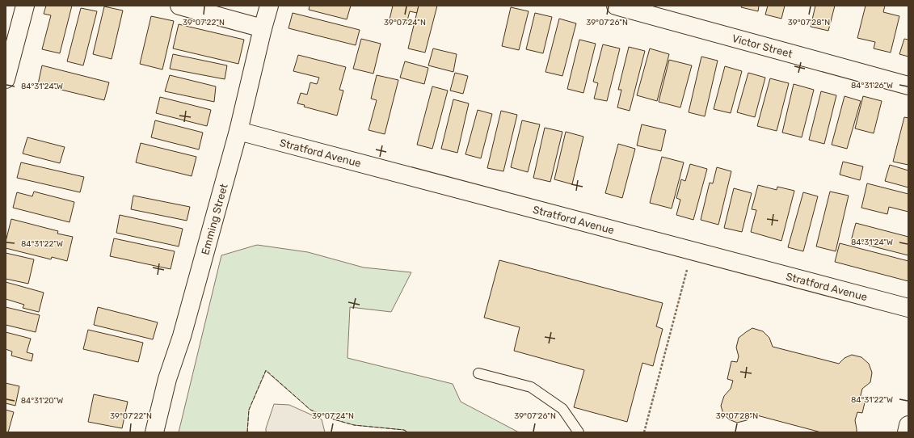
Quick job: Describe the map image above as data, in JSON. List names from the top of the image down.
{
  "streets": {
    "street": ["Victor Street", "Stratford Avenue", "Emming Street"]
  },
  "crossings": [
    ["Stratford Avenue", "Emming Street"]
  ],
  "coordinates": [
    "39°07'22\"N",
    "39°07'24\"N",
    "39°07'26\"N",
    "39°07'28\"N",
    "84°31'26\"W",
    "84°31'24\"W",
    "84°31'22\"W",
    "84°31'20\"W"
  ]
}
